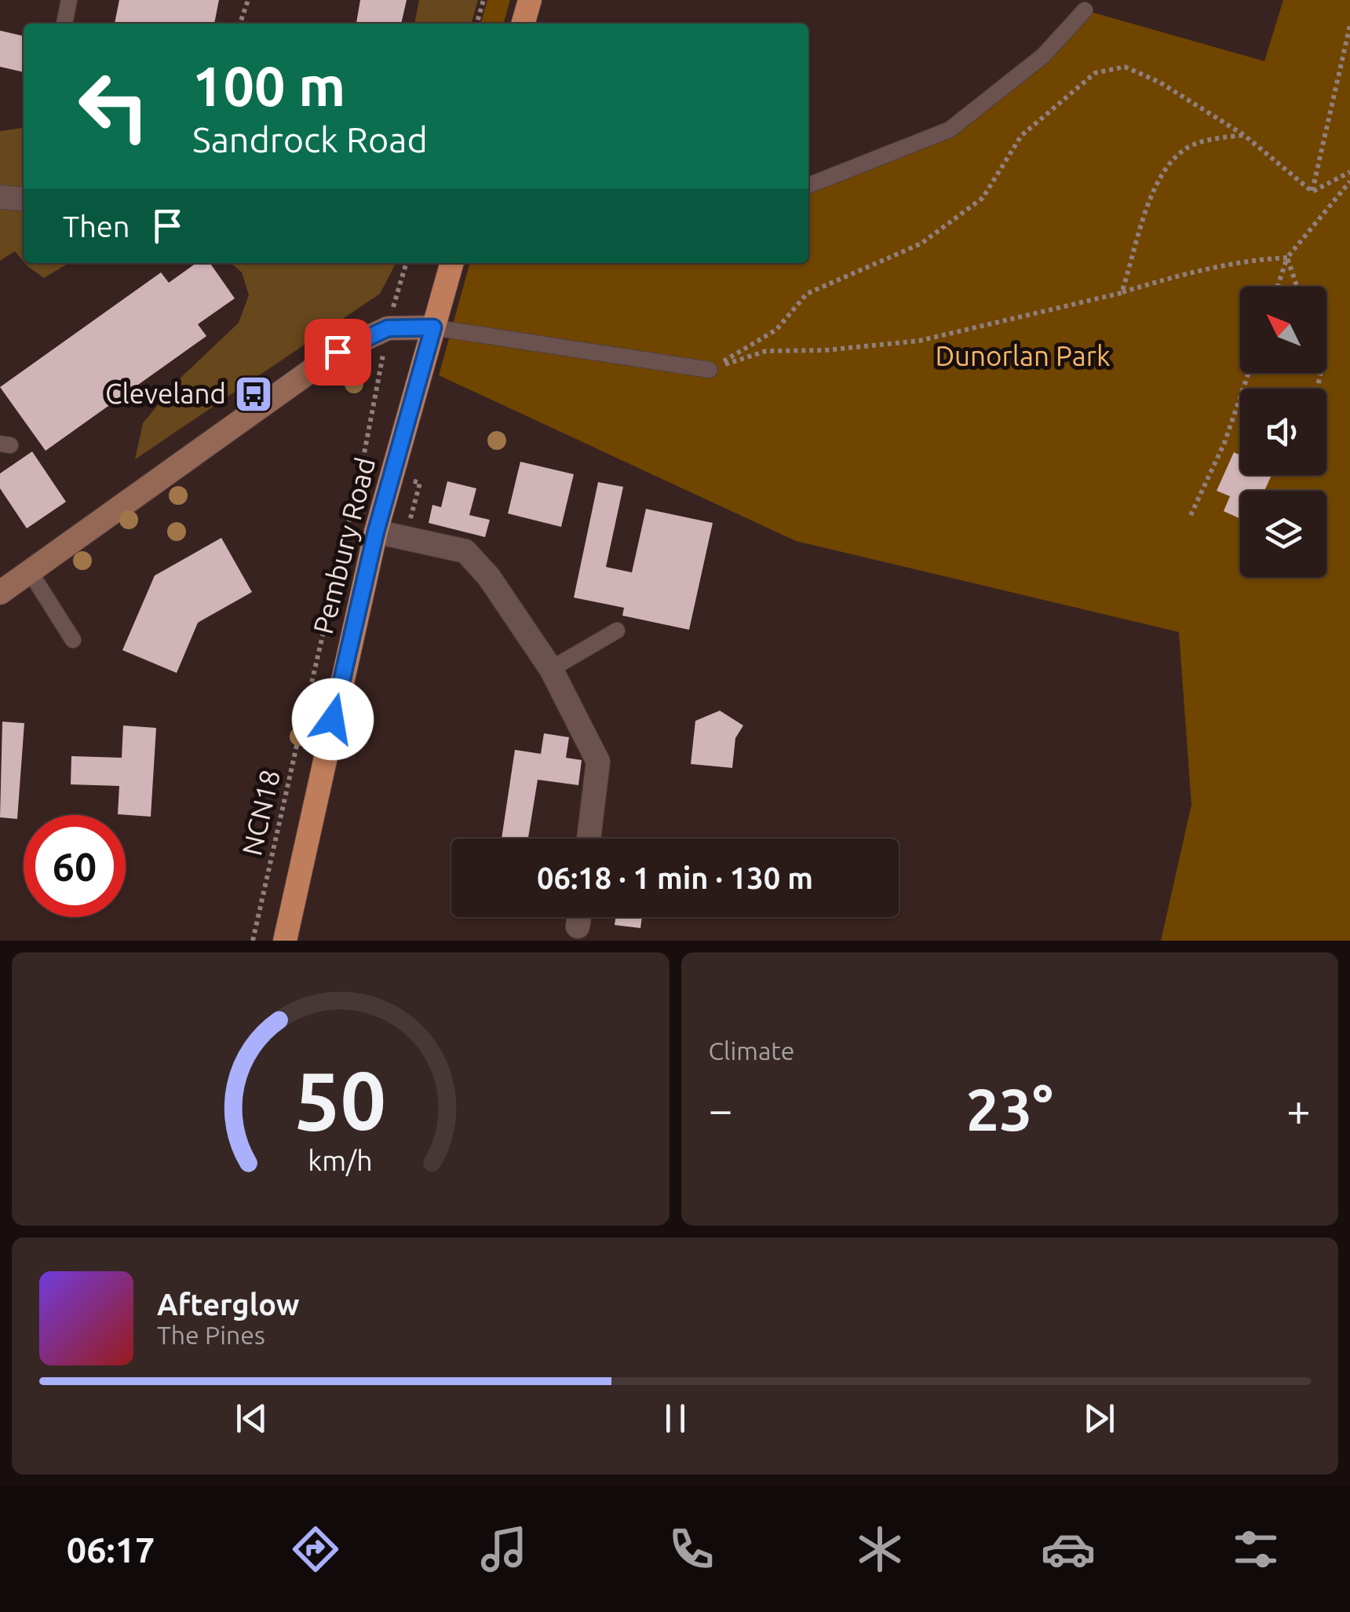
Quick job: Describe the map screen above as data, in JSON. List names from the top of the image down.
{
  "streets": {
    "main road": ["Pembury Road"],
    "path": ["NCN18"]
  },
  "parks": ["Dunorlan Park"],
  "places": {
    "bus stop": ["Cleveland"]
  },
  "north": "top left",
  "page": {
    "turn": ["100 m", "Sandrock Road"],
    "then": "Then",
    "limit": "60",
    "trip": "06:18 · 1 min · 130 m",
    "tile": "Climate",
    "heat": ["−", "23°", "+"],
    "song": ["Afterglow", "The Pines"],
    "tabs": "06:17",
    "gauge": ["50", "km/h"]
  }
}
